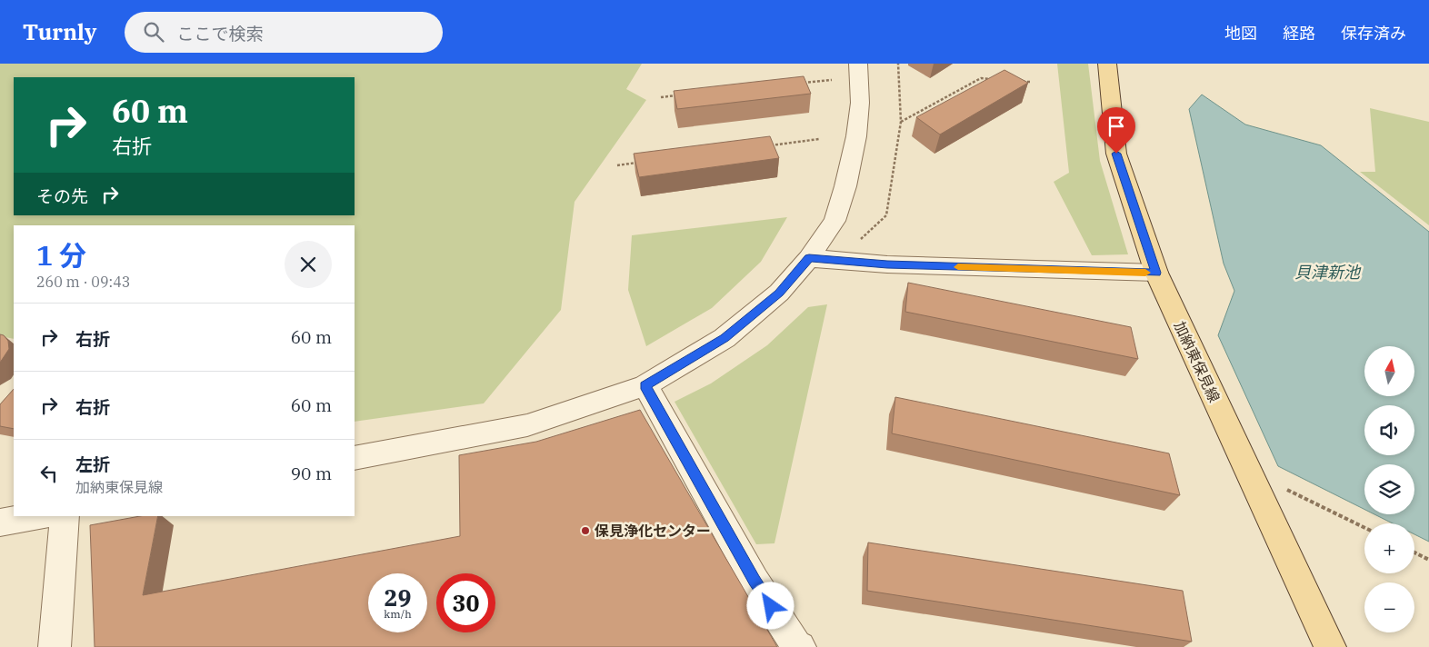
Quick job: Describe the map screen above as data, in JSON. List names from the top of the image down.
{
  "streets": {
    "main road": ["加納東保見線"]
  },
  "water": ["貝津新池"],
  "places": ["保見浄化センター"],
  "north": "top",
  "page": {
    "header": "Turnly",
    "search": "ここで検索",
    "nav": ["地図", "経路", "保存済み"],
    "turn": ["60 m", "右折"],
    "then": "その先",
    "heading": ["1 分", "260 m · 09:43"],
    "list": [
      {
        "name": "右折",
        "value": "60 m"
      },
      {
        "name": "右折",
        "value": "60 m"
      },
      {
        "name": "左折",
        "note": "加納東保見線",
        "value": "90 m"
      }
    ],
    "map_buttons": ["+", "−"],
    "speed": "29 km/h",
    "limit": "30"
  }
}
